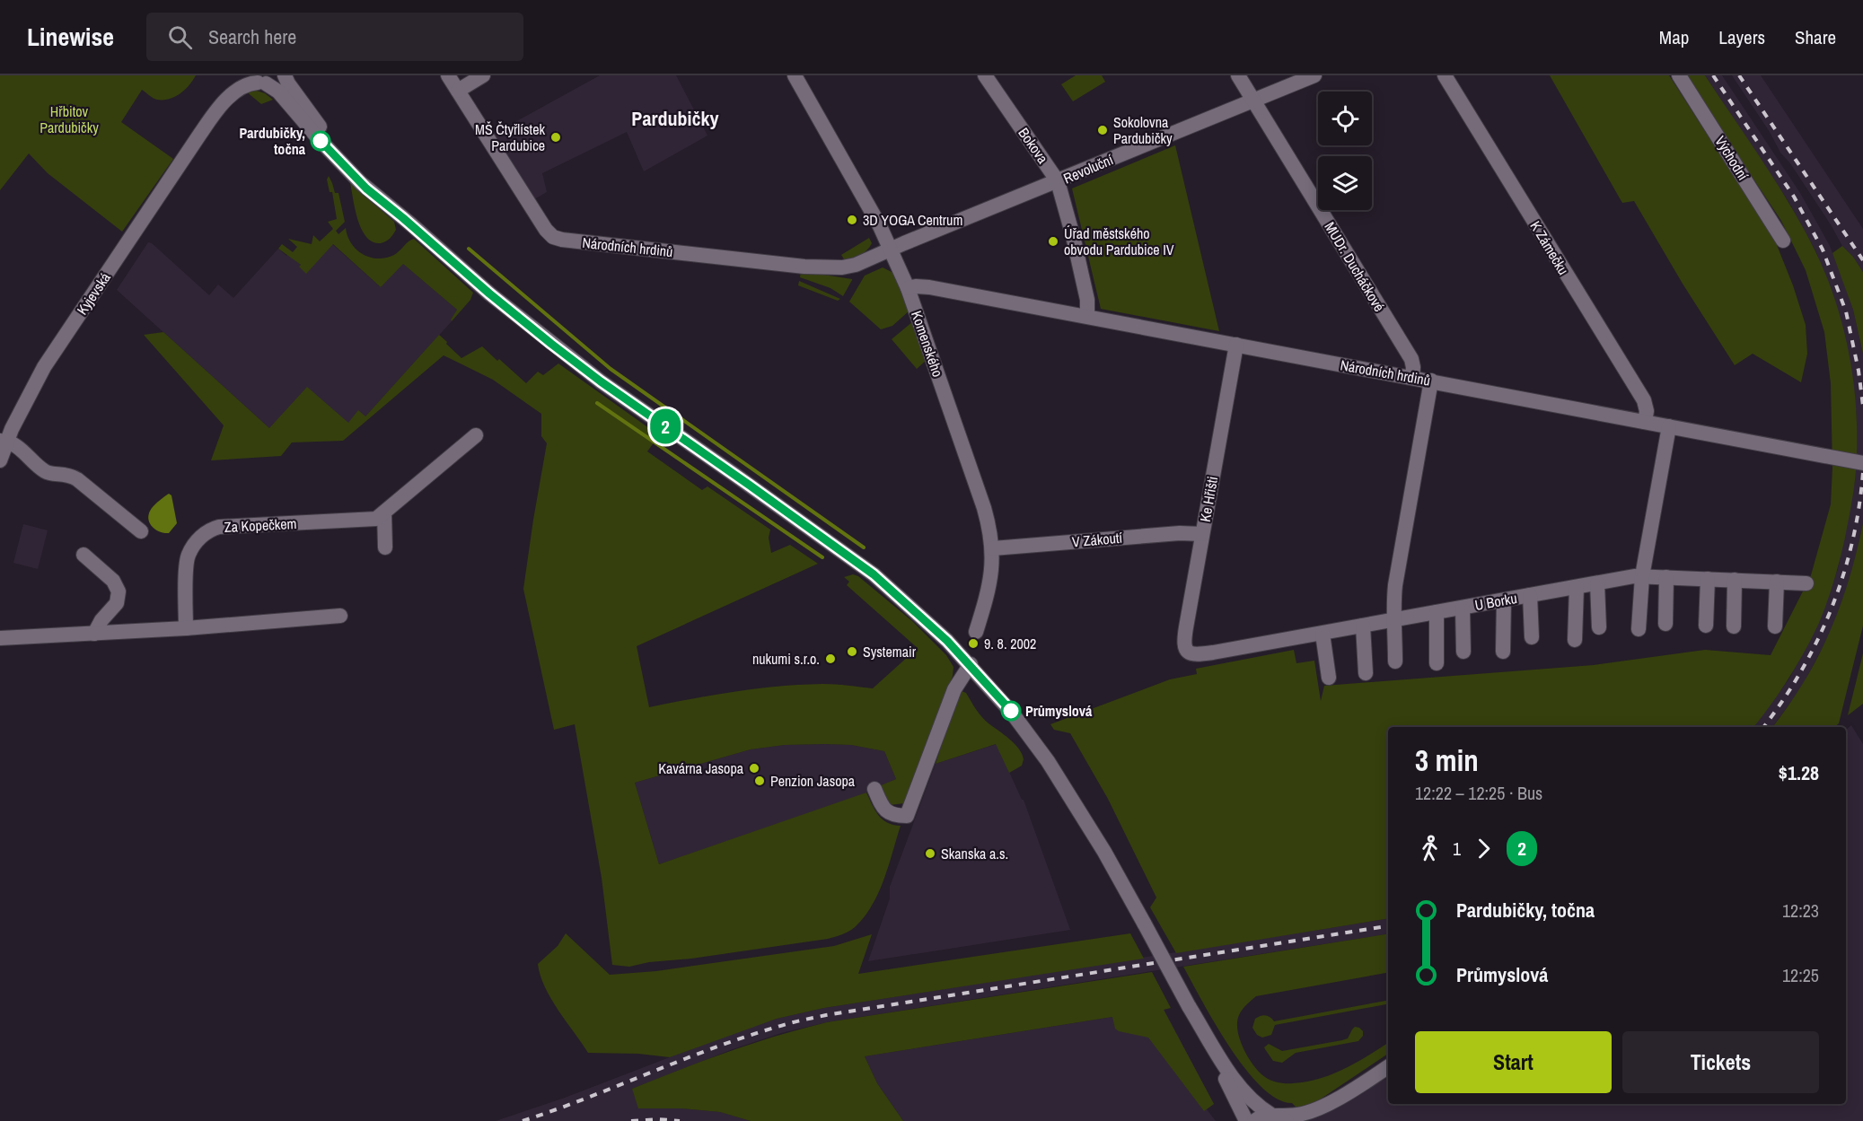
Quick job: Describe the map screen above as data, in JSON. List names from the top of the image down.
{
  "streets": {
    "street": [
      "Bokova",
      "Východní",
      "Revoluční",
      "Národních hrdinů",
      "K Zámečku",
      "MUDr. Ducháčkové",
      "Kyjevská",
      "Komenského",
      "Ke Hřišti",
      "Za Kopečkem",
      "V Zákoutí",
      "U Borku"
    ]
  },
  "crossings": [
    ["Bokova", "Revoluční"],
    ["Bokova", "Národních hrdinů"],
    ["Revoluční", "Národních hrdinů"],
    ["Revoluční", "MUDr. Ducháčkové"],
    ["Revoluční", "Komenského"],
    ["Národních hrdinů", "K Zámečku"],
    ["Národních hrdinů", "MUDr. Ducháčkové"],
    ["Národních hrdinů", "Komenského"],
    ["Národních hrdinů", "Ke Hřišti"],
    ["Komenského", "V Zákoutí"],
    ["Ke Hřišti", "V Zákoutí"],
    ["Ke Hřišti", "U Borku"]
  ],
  "districts": ["Pardubičky"],
  "parks": ["Hřbitov Pardubičky"],
  "places": [
    "Sokolovna Pardubičky",
    "MŠ Čtyřlístek Pardubice",
    "Pardubičky, točna",
    "3D YOGA Centrum",
    "Úřad městského obvodu Pardubice IV",
    "9. 8. 2002",
    "Systemair",
    "nukumi s.r.o.",
    "Průmyslová",
    "Kavárna Jasopa",
    "Penzion Jasopa",
    "Skanska a.s."
  ],
  "lines": ["bus line 2"],
  "page": {
    "header": "Linewise",
    "search": "Search here",
    "nav": ["Map", "Layers", "Share"],
    "on_map": "2",
    "heading": ["3 min", "12:22 – 12:25 · Bus", "$1.28"],
    "legs": ["1", "2"],
    "list": [
      {
        "name": "Pardubičky, točna",
        "value": "12:23"
      },
      {
        "name": "Průmyslová",
        "value": "12:25"
      }
    ],
    "buttons": ["Start", "Tickets"]
  }
}
